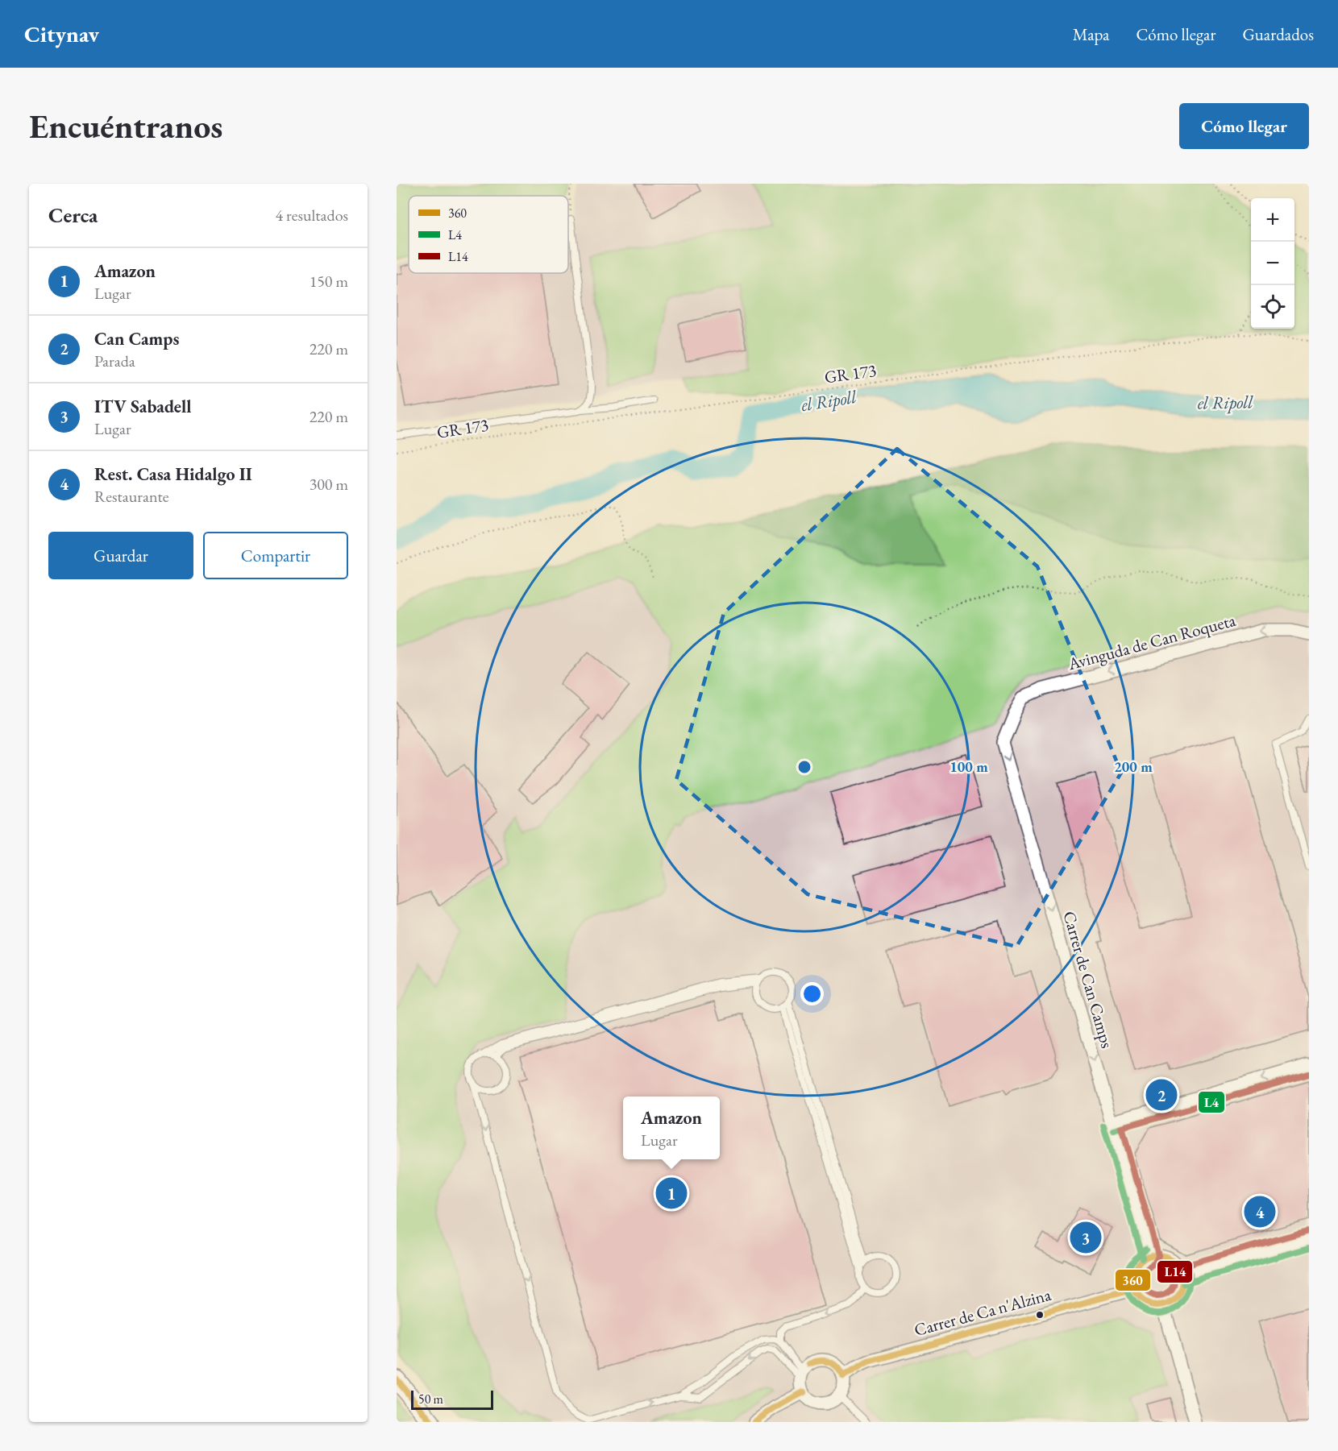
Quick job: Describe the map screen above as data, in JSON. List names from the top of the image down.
{
  "streets": {
    "street": ["Avinguda de Can Roqueta", "Carrer de Can Camps", "Carrer de Ca n'Alzina"],
    "path": ["GR 173"]
  },
  "crossings": [
    ["Avinguda de Can Roqueta", "Carrer de Can Camps"],
    ["Carrer de Can Camps", "Carrer de Ca n'Alzina"]
  ],
  "one_way": ["Avinguda de Can Roqueta", "Carrer de Can Camps"],
  "water": ["el Ripoll"],
  "lines": ["transit line L4", "transit line L14", "transit line 360"],
  "legend": ["360", "L4", "L14"],
  "scale_bar": "50 m",
  "page": {
    "header": "Citynav",
    "nav": ["Mapa", "Cómo llegar", "Guardados"],
    "buttons": [
      "Cómo llegar",
      ["Guardar", "Compartir"]
    ],
    "title": "Encuéntranos",
    "heading": ["Cerca", "4 resultados"],
    "map_buttons": ["+", "−"],
    "list": [
      {
        "mark": "1",
        "name": "Amazon",
        "note": "Lugar",
        "value": "150 m"
      },
      {
        "mark": "2",
        "name": "Can Camps",
        "note": "Parada",
        "value": "220 m"
      },
      {
        "mark": "3",
        "name": "ITV Sabadell",
        "note": "Lugar",
        "value": "220 m"
      },
      {
        "mark": "4",
        "name": "Rest. Casa Hidalgo II",
        "note": "Restaurante",
        "value": "300 m"
      }
    ],
    "pins": [
      "2",
      "1",
      "4",
      "3"
    ],
    "popup": ["Amazon", "Lugar"],
    "scale": "50 m"
  },
  "rings": ["100 m", "200 m"]
}
